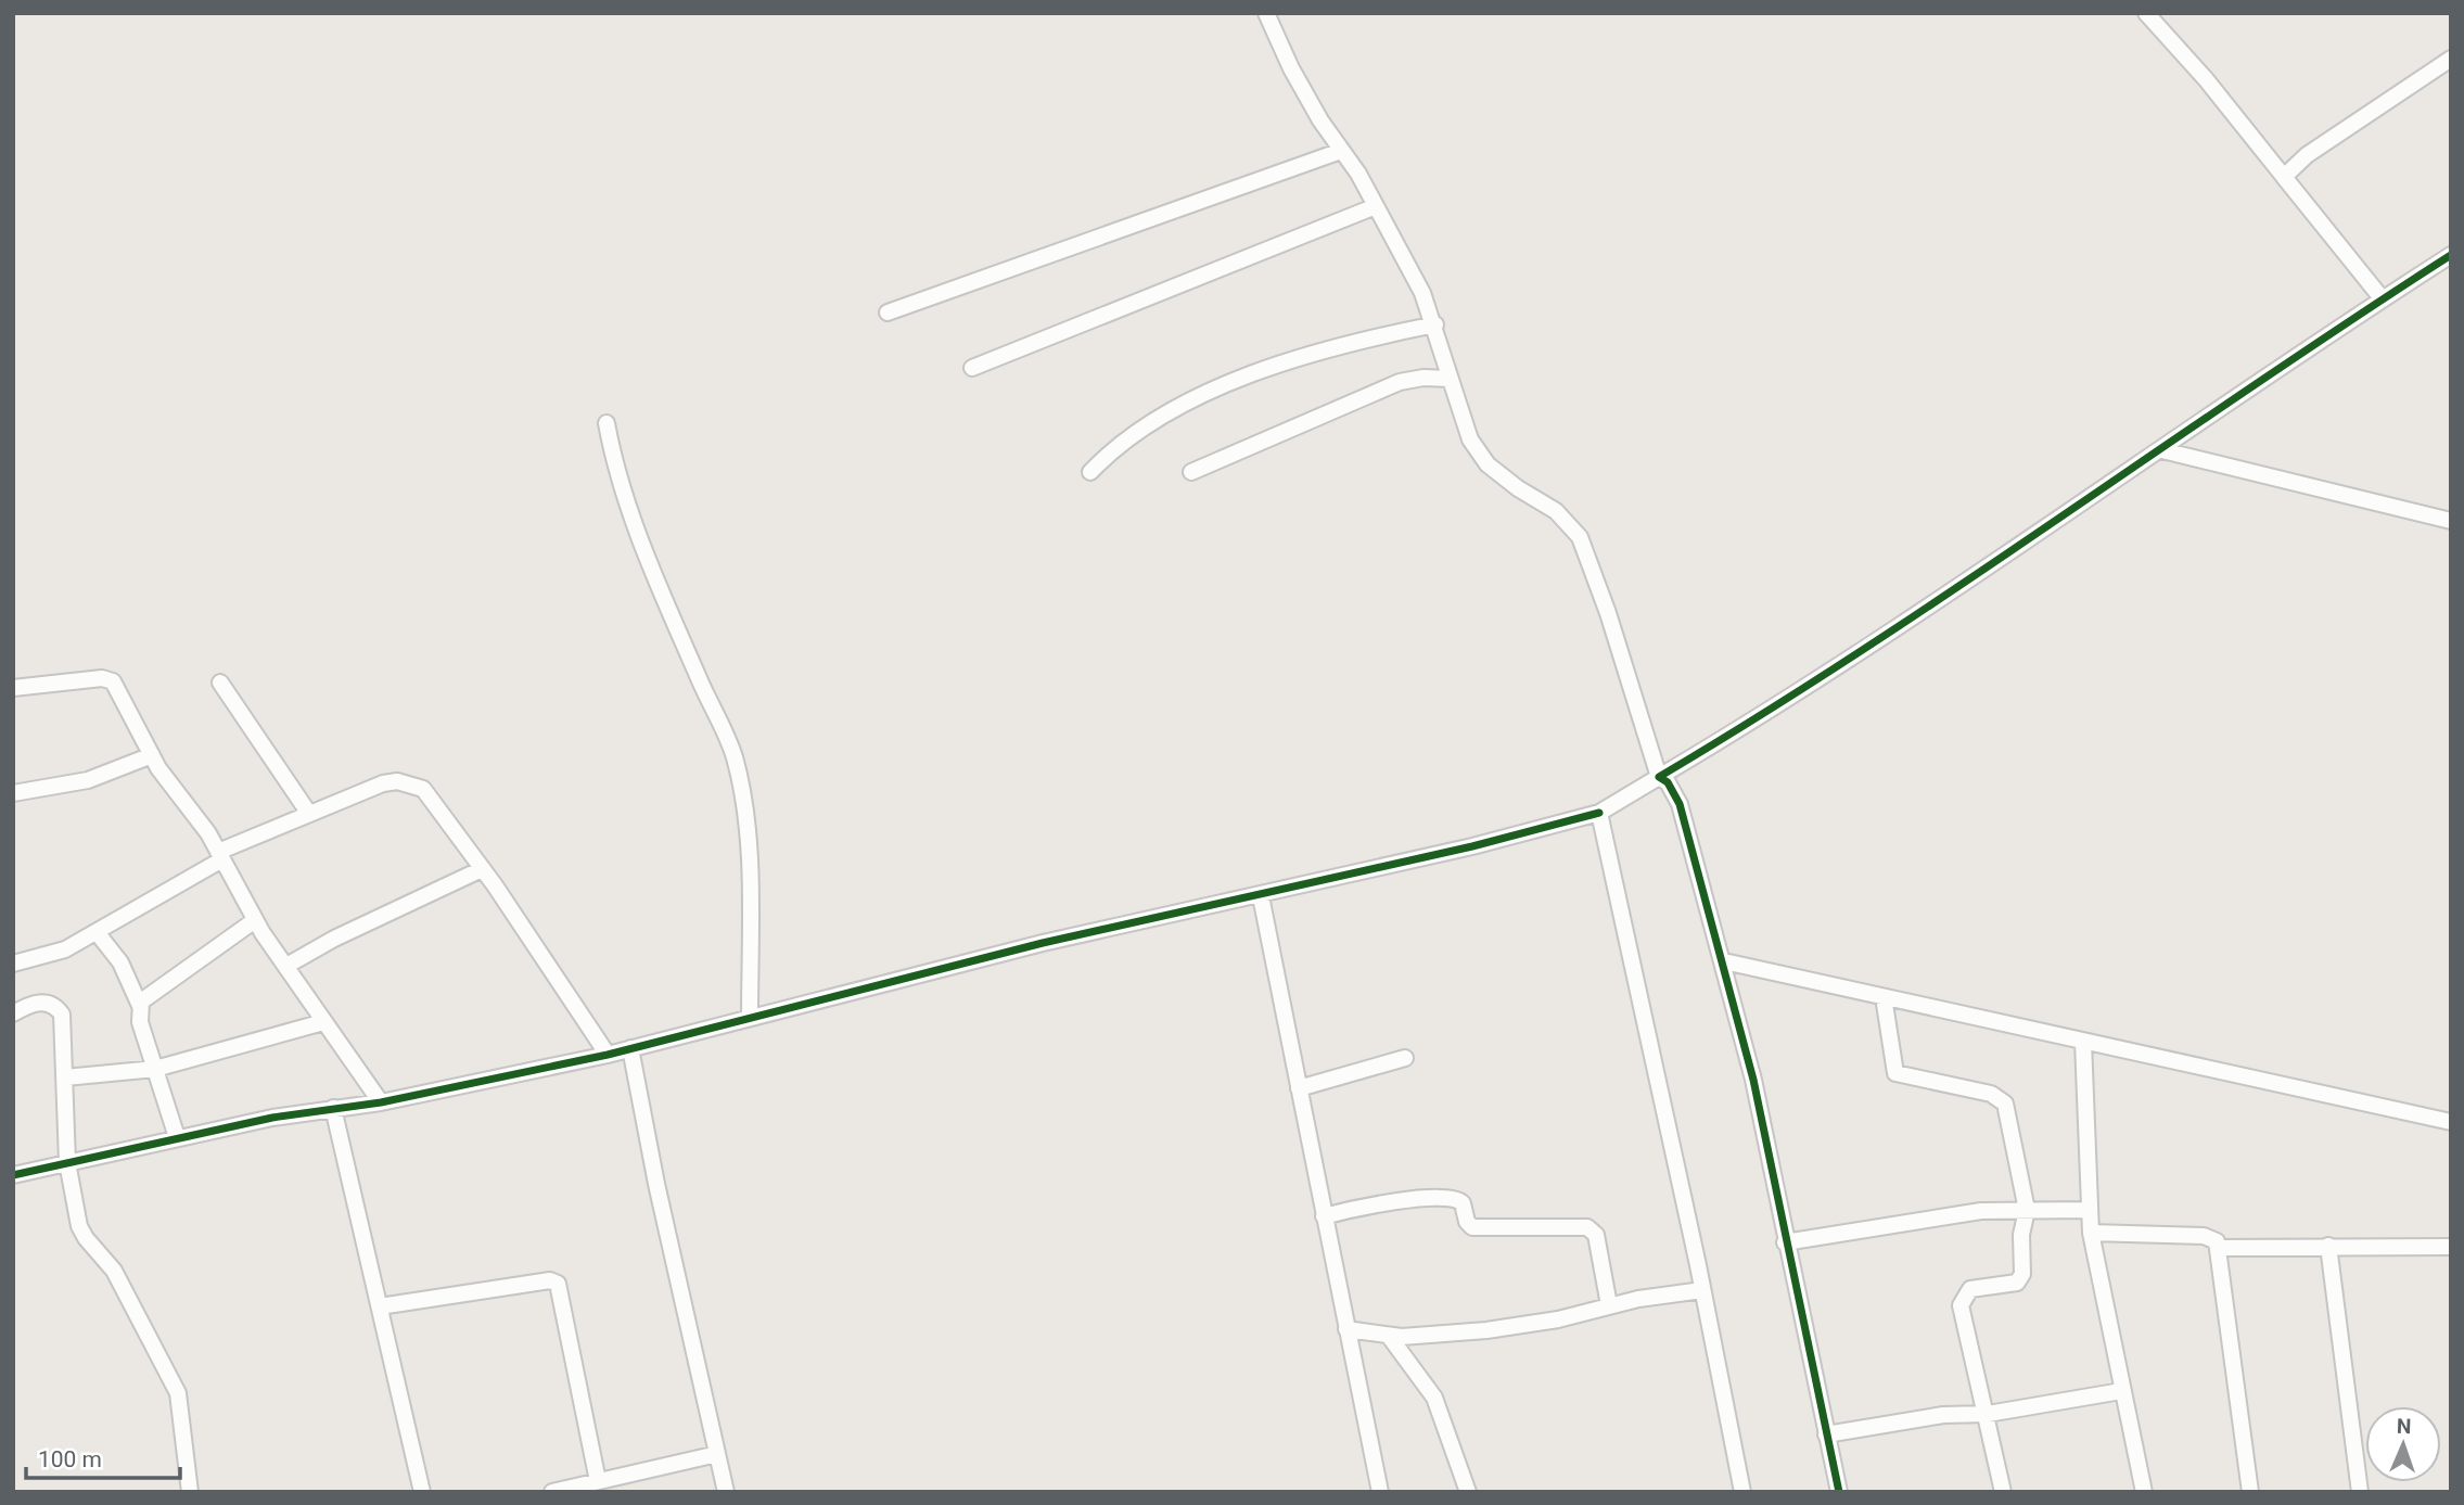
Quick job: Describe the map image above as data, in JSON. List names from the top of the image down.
{
  "scale_bar": "100 m",
  "north": "top"
}
